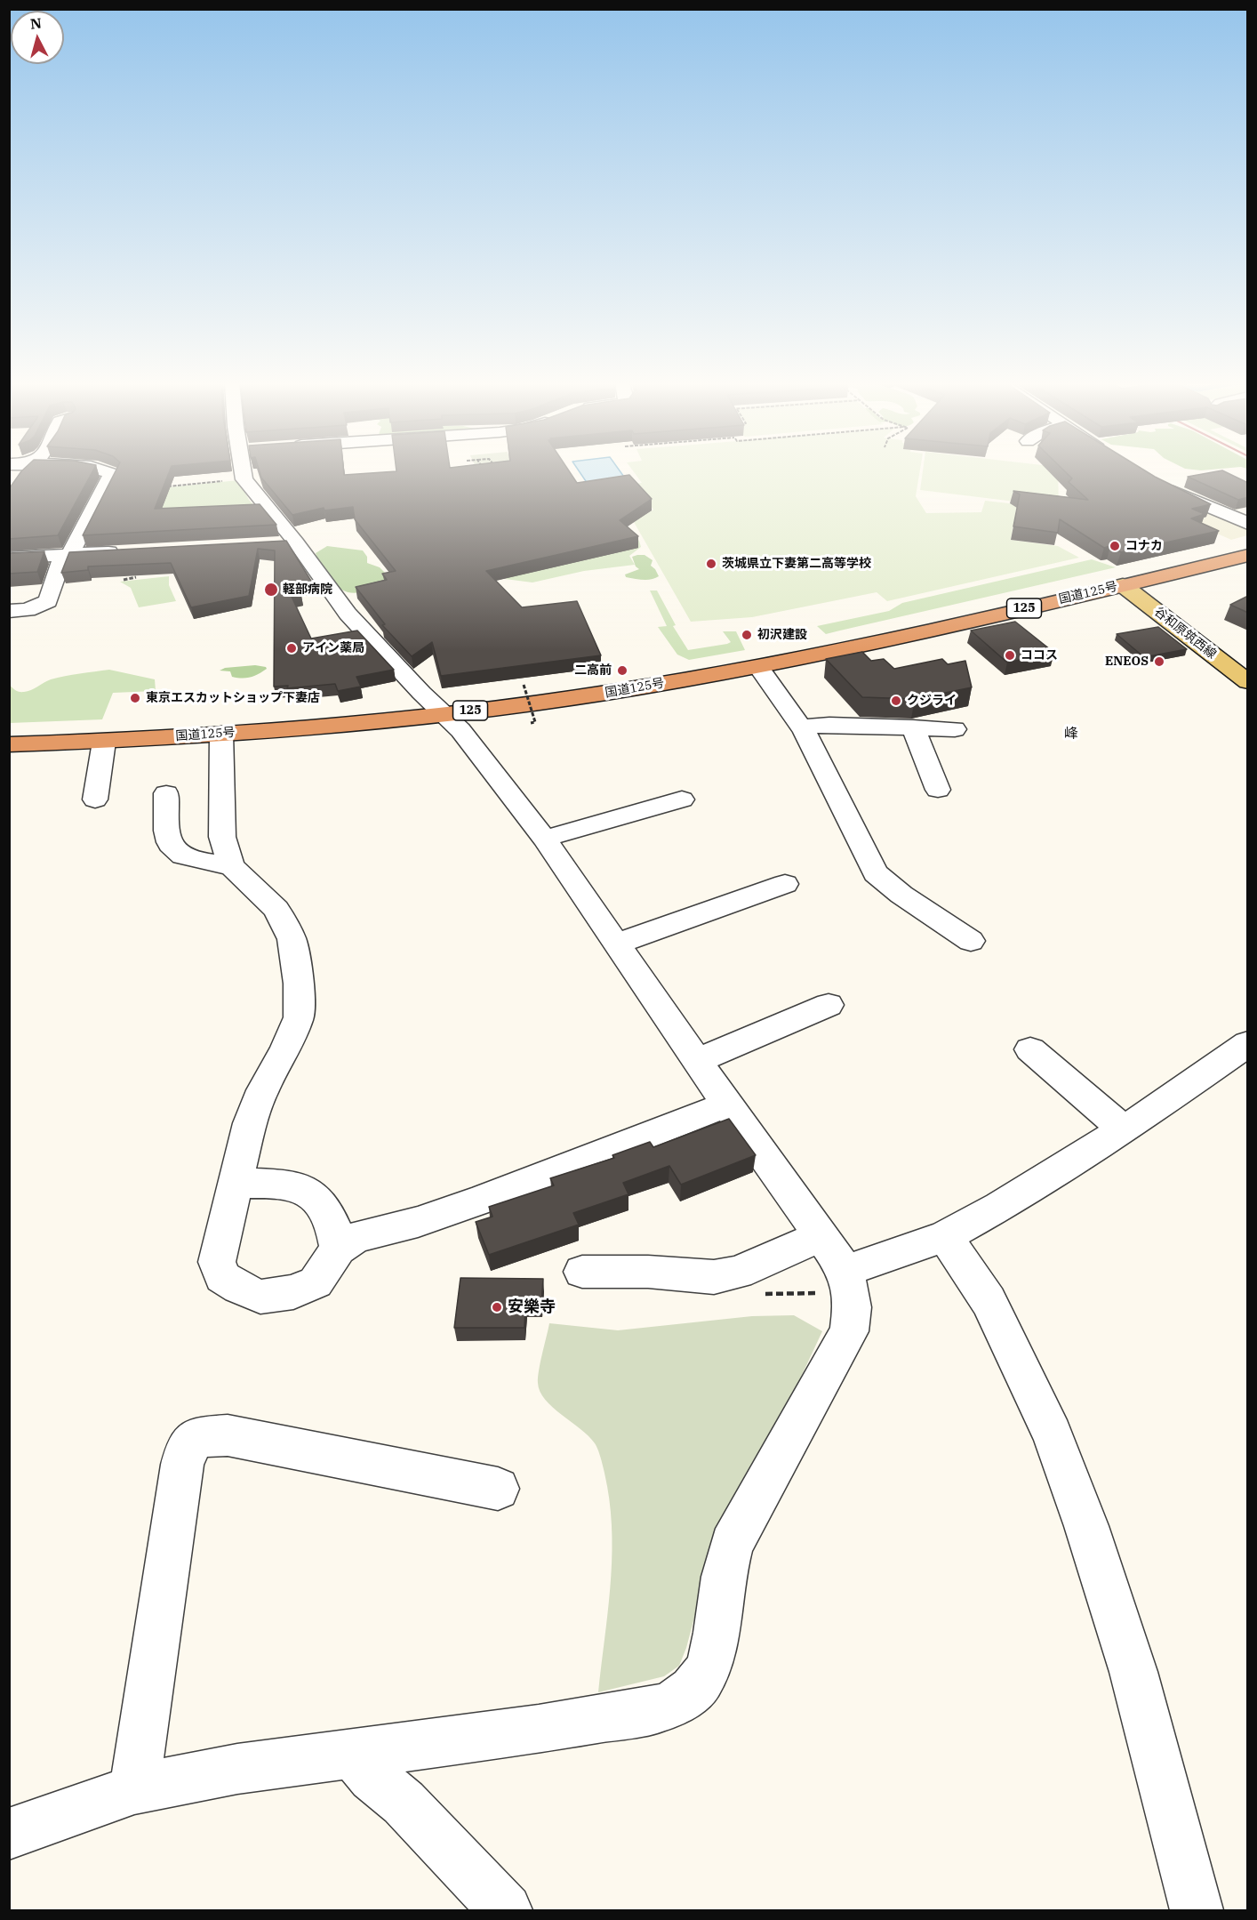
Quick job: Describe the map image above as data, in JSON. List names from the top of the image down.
{
  "streets": {
    "highway": ["国道125号", "125"],
    "main road": ["谷和原筑西線"]
  },
  "crossings": [
    ["国道125号", "谷和原筑西線"]
  ],
  "districts": ["峰"],
  "places": [
    "コナカ",
    "茨城県立下妻第二高等学校",
    "軽部病院",
    "初沢建設",
    "アイン薬局",
    "ココス",
    "ENEOS",
    "二高前",
    "東京エスカットショップ下妻店",
    "クジライ",
    "安樂寺"
  ],
  "north": "top"
}
